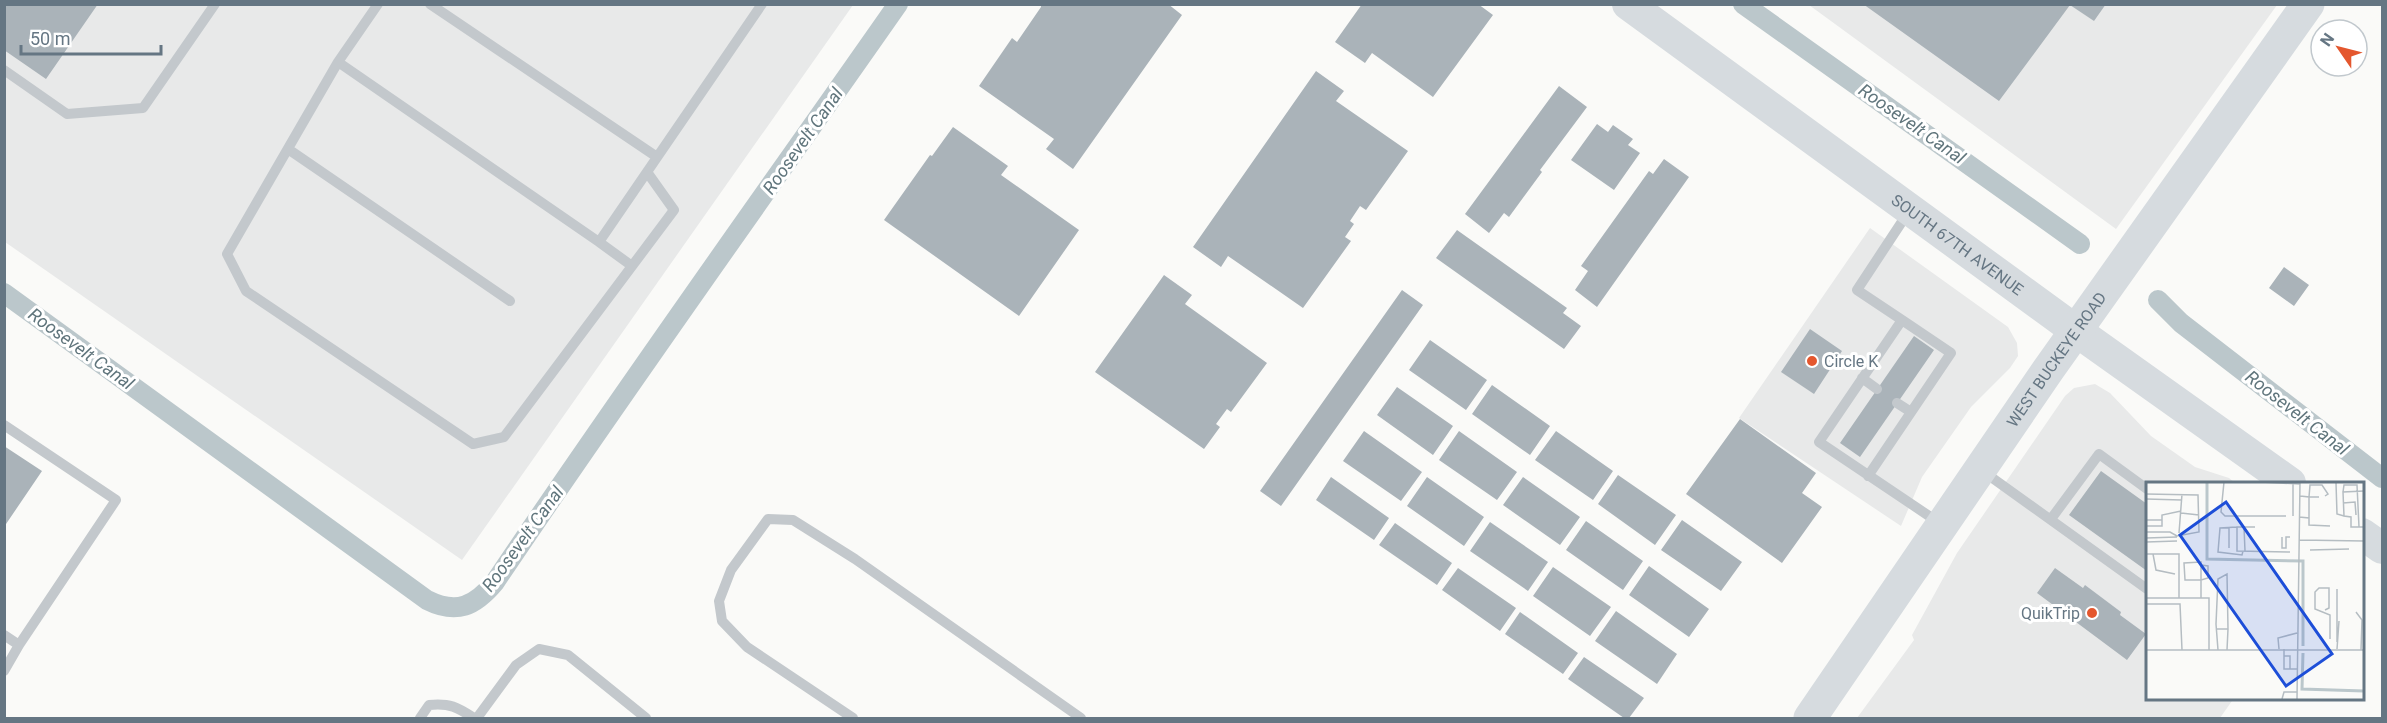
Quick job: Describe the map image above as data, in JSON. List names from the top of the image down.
{
  "streets": {
    "main road": ["SOUTH 67TH AVENUE", "WEST BUCKEYE ROAD"]
  },
  "crossings": [
    ["SOUTH 67TH AVENUE", "WEST BUCKEYE ROAD"]
  ],
  "water": ["Roosevelt Canal"],
  "places": ["Circle K", "QuikTrip"],
  "scale_bar": "50 m",
  "north": "top left"
}
